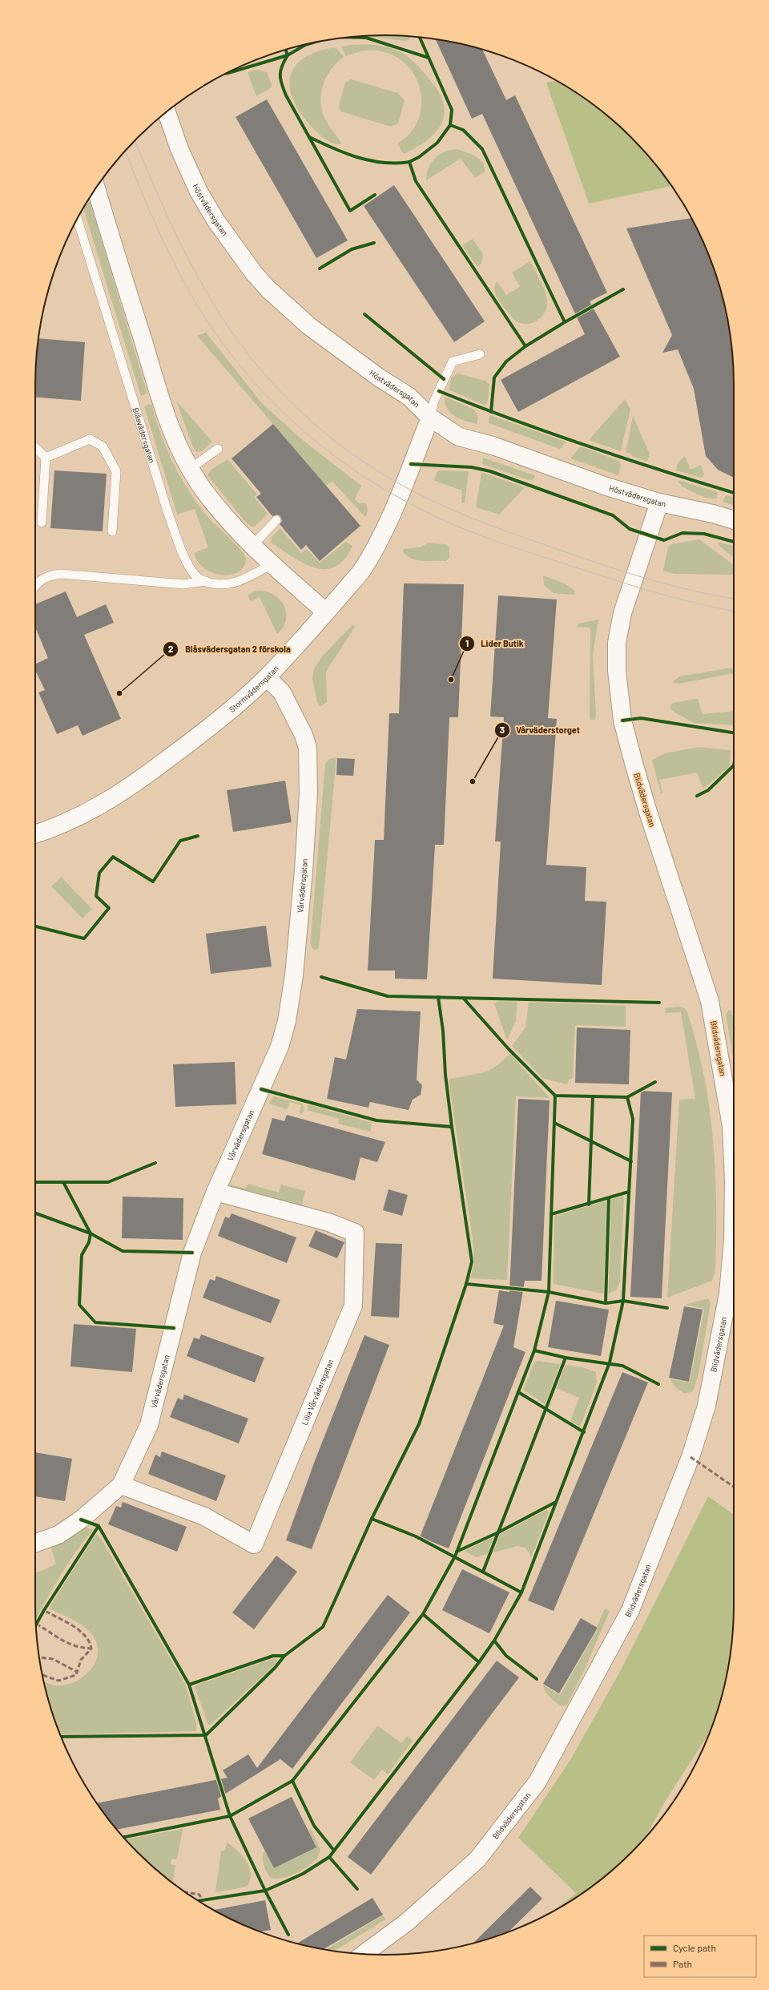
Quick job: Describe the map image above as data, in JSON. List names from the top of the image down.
{
  "streets": {
    "street": [
      "Höstvädersgatan",
      "Stormvädersgatan",
      "Blidvädersgatan",
      "Vårvädersgatan",
      "Lilla Vårvädersgatan"
    ],
    "lane": ["Blåsvädersgatan"]
  },
  "crossings": [
    ["Höstvädersgatan", "Stormvädersgatan"],
    ["Höstvädersgatan", "Blidvädersgatan"],
    ["Stormvädersgatan", "Vårvädersgatan"],
    ["Vårvädersgatan", "Lilla Vårvädersgatan"]
  ],
  "places": ["Lider Butik", "Blåsvädersgatan 2 förskola", "Vårväderstorget"],
  "legend": ["Cycle path", "Path"]
}
